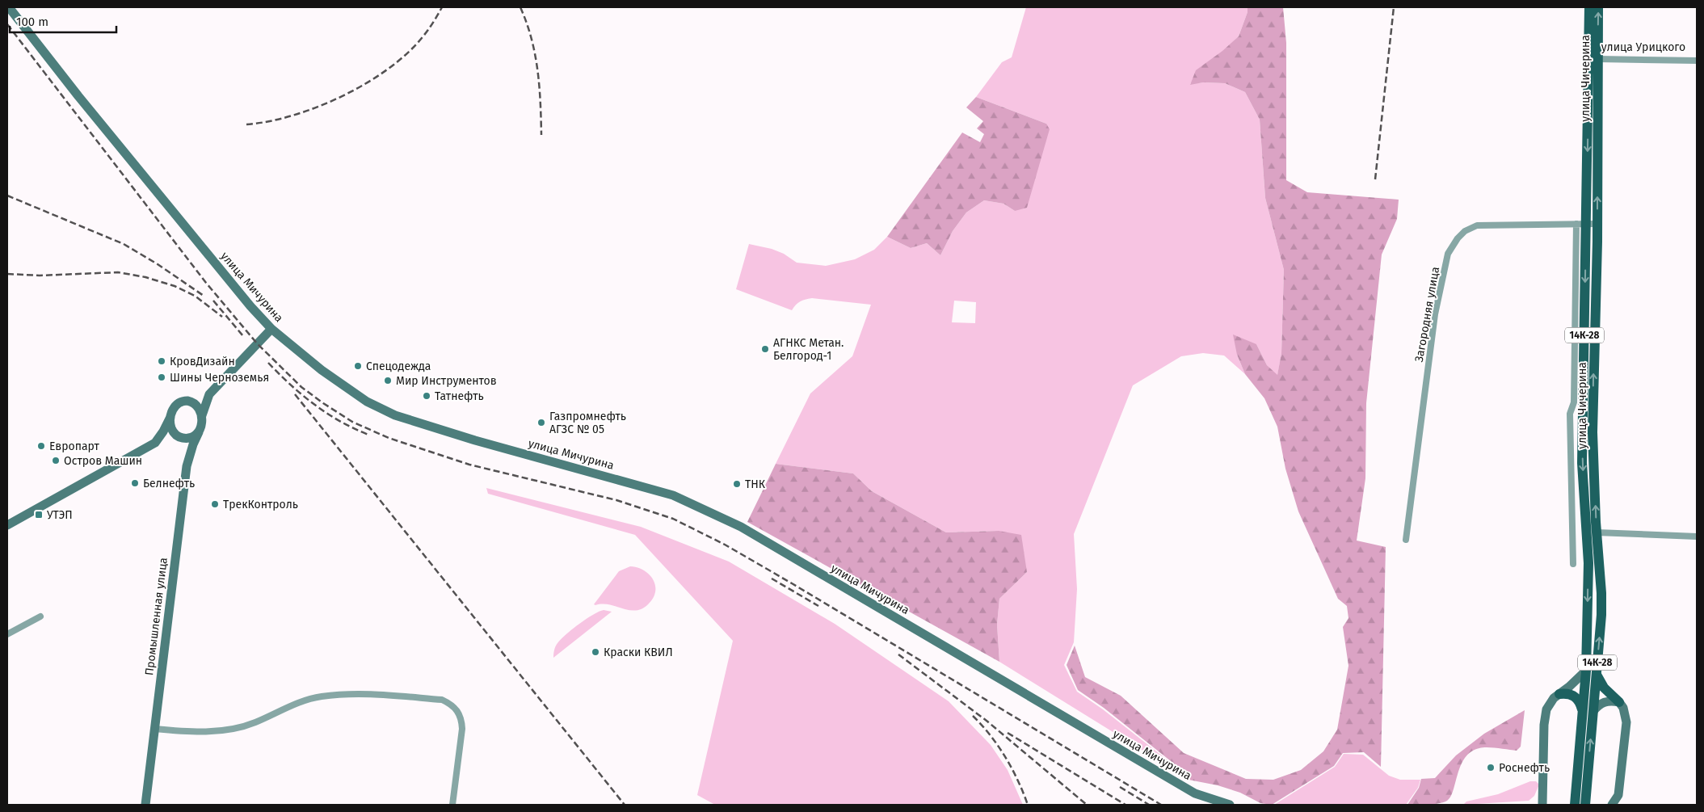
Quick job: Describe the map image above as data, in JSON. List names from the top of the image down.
{
  "streets": {
    "main road": [
      "улица Чичерина",
      "улица Мичурина",
      "14К-28",
      "Промышленная улица"
    ],
    "street": ["улица Урицкого", "Загородняя улица"]
  },
  "crossings": [
    ["улица Урицкого", "улица Чичерина"],
    ["улица Чичерина", "Загородняя улица"]
  ],
  "places": {
    "other": [
      "АГНКС Метан. Белгород-1",
      "КровДизайн",
      "Спецодежда",
      "Шины Черноземья",
      "Мир Инструментов",
      "Татнефть",
      "Газпромнефть АГЗС № 05",
      "Европарт",
      "Остров Машин",
      "Белнефть",
      "ТНК",
      "ТрекКонтроль",
      "Краски КВИЛ",
      "Роснефть"
    ],
    "transit": ["УТЭП"]
  },
  "scale_bar": "100 m"
}
